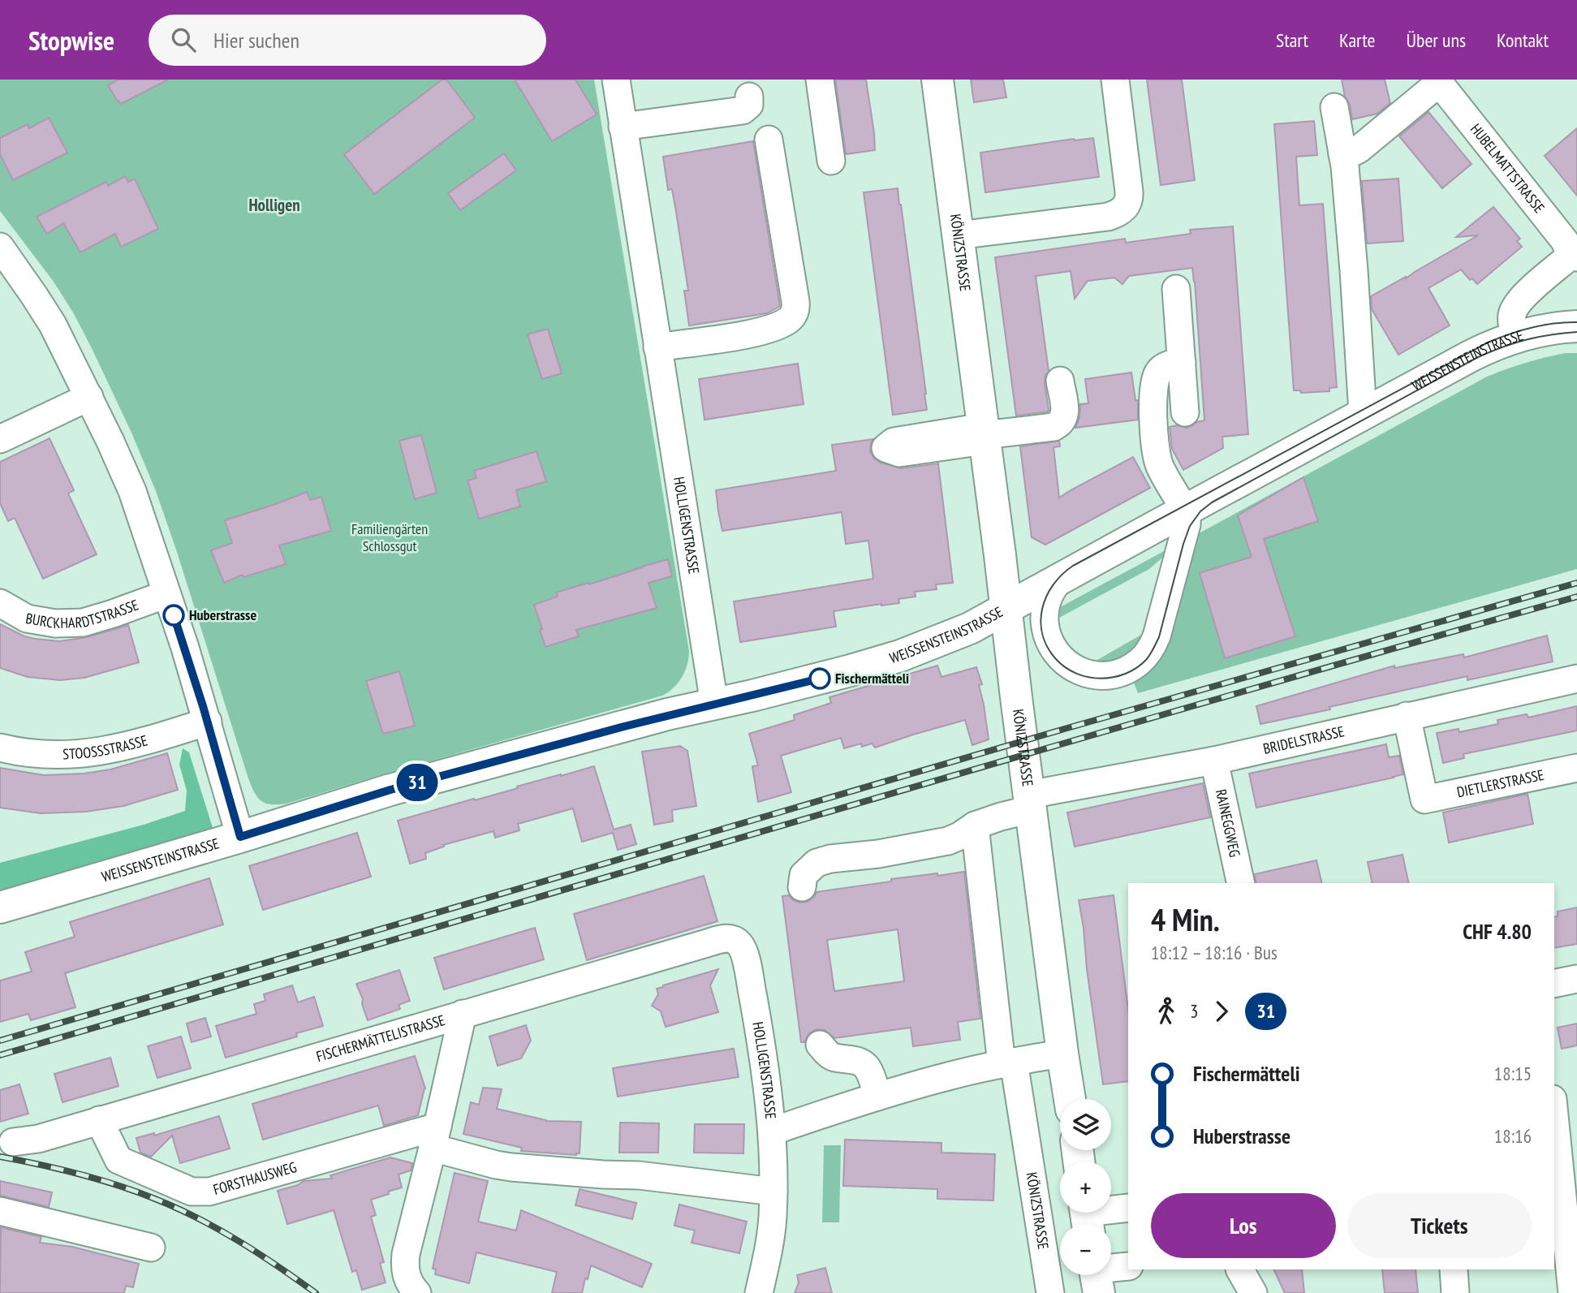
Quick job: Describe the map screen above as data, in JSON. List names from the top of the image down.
{
  "streets": {
    "main road": ["KÖNIZSTRASSE", "WEISSENSTEINSTRASSE"],
    "street": [
      "HUBELMATTSTRASSE",
      "HOLLIGENSTRASSE",
      "BURCKHARDTSTRASSE",
      "BRIDELSTRASSE",
      "STOOSSSTRASSE",
      "DIETLERSTRASSE",
      "RAINEGGWEG",
      "FISCHERMÄTTELISTRASSE",
      "FORSTHAUSWEG"
    ]
  },
  "crossings": [
    ["HUBELMATTSTRASSE", "WEISSENSTEINSTRASSE"],
    ["KÖNIZSTRASSE", "WEISSENSTEINSTRASSE"],
    ["KÖNIZSTRASSE", "BRIDELSTRASSE"],
    ["WEISSENSTEINSTRASSE", "HOLLIGENSTRASSE"],
    ["HOLLIGENSTRASSE", "FISCHERMÄTTELISTRASSE"],
    ["BRIDELSTRASSE", "DIETLERSTRASSE"],
    ["BRIDELSTRASSE", "RAINEGGWEG"],
    ["FISCHERMÄTTELISTRASSE", "FORSTHAUSWEG"]
  ],
  "districts": ["Holligen"],
  "parks": ["Familiengärten Schlossgut"],
  "places": ["Huberstrasse", "Fischermätteli"],
  "lines": ["bus line 31"],
  "page": {
    "header": "Stopwise",
    "search": "Hier suchen",
    "nav": [
      "Start",
      "Karte",
      "Über uns",
      "Kontakt"
    ],
    "on_map": "31",
    "heading": ["4 Min.", "18:12 – 18:16 · Bus", "CHF 4.80"],
    "legs": ["3", "31"],
    "list": [
      {
        "name": "Fischermätteli",
        "value": "18:15"
      },
      {
        "name": "Huberstrasse",
        "value": "18:16"
      }
    ],
    "map_buttons": ["+", "−"],
    "buttons": ["Los", "Tickets"]
  }
}
